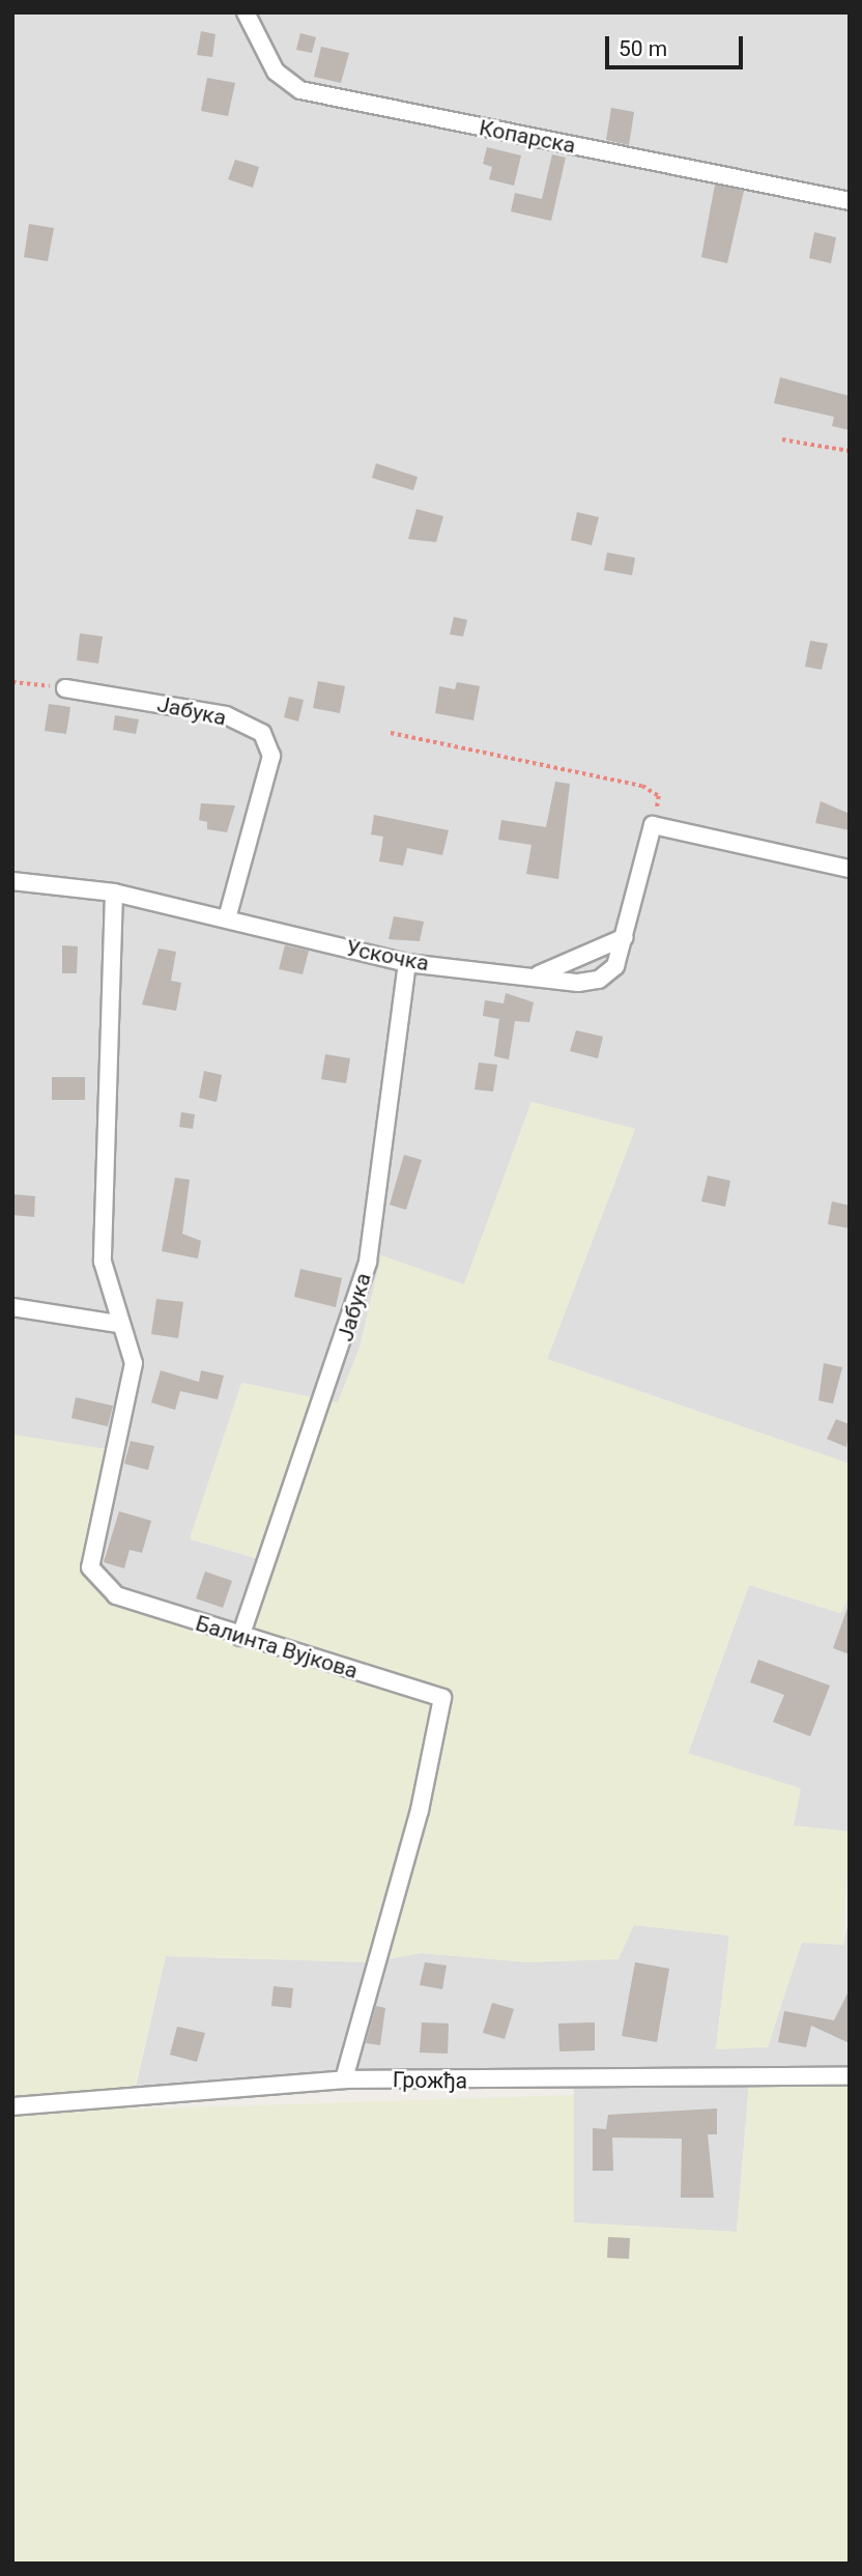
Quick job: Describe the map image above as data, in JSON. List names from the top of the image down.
{
  "streets": {
    "street": [
      "Копарска",
      "Јабука",
      "Ускочка",
      "Балинта Вујкова",
      "Грожђа"
    ]
  },
  "crossings": [
    ["Јабука", "Ускочка"],
    ["Јабука", "Балинта Вујкова"],
    ["Балинта Вујкова", "Грожђа"]
  ],
  "scale_bar": "50 m"
}
